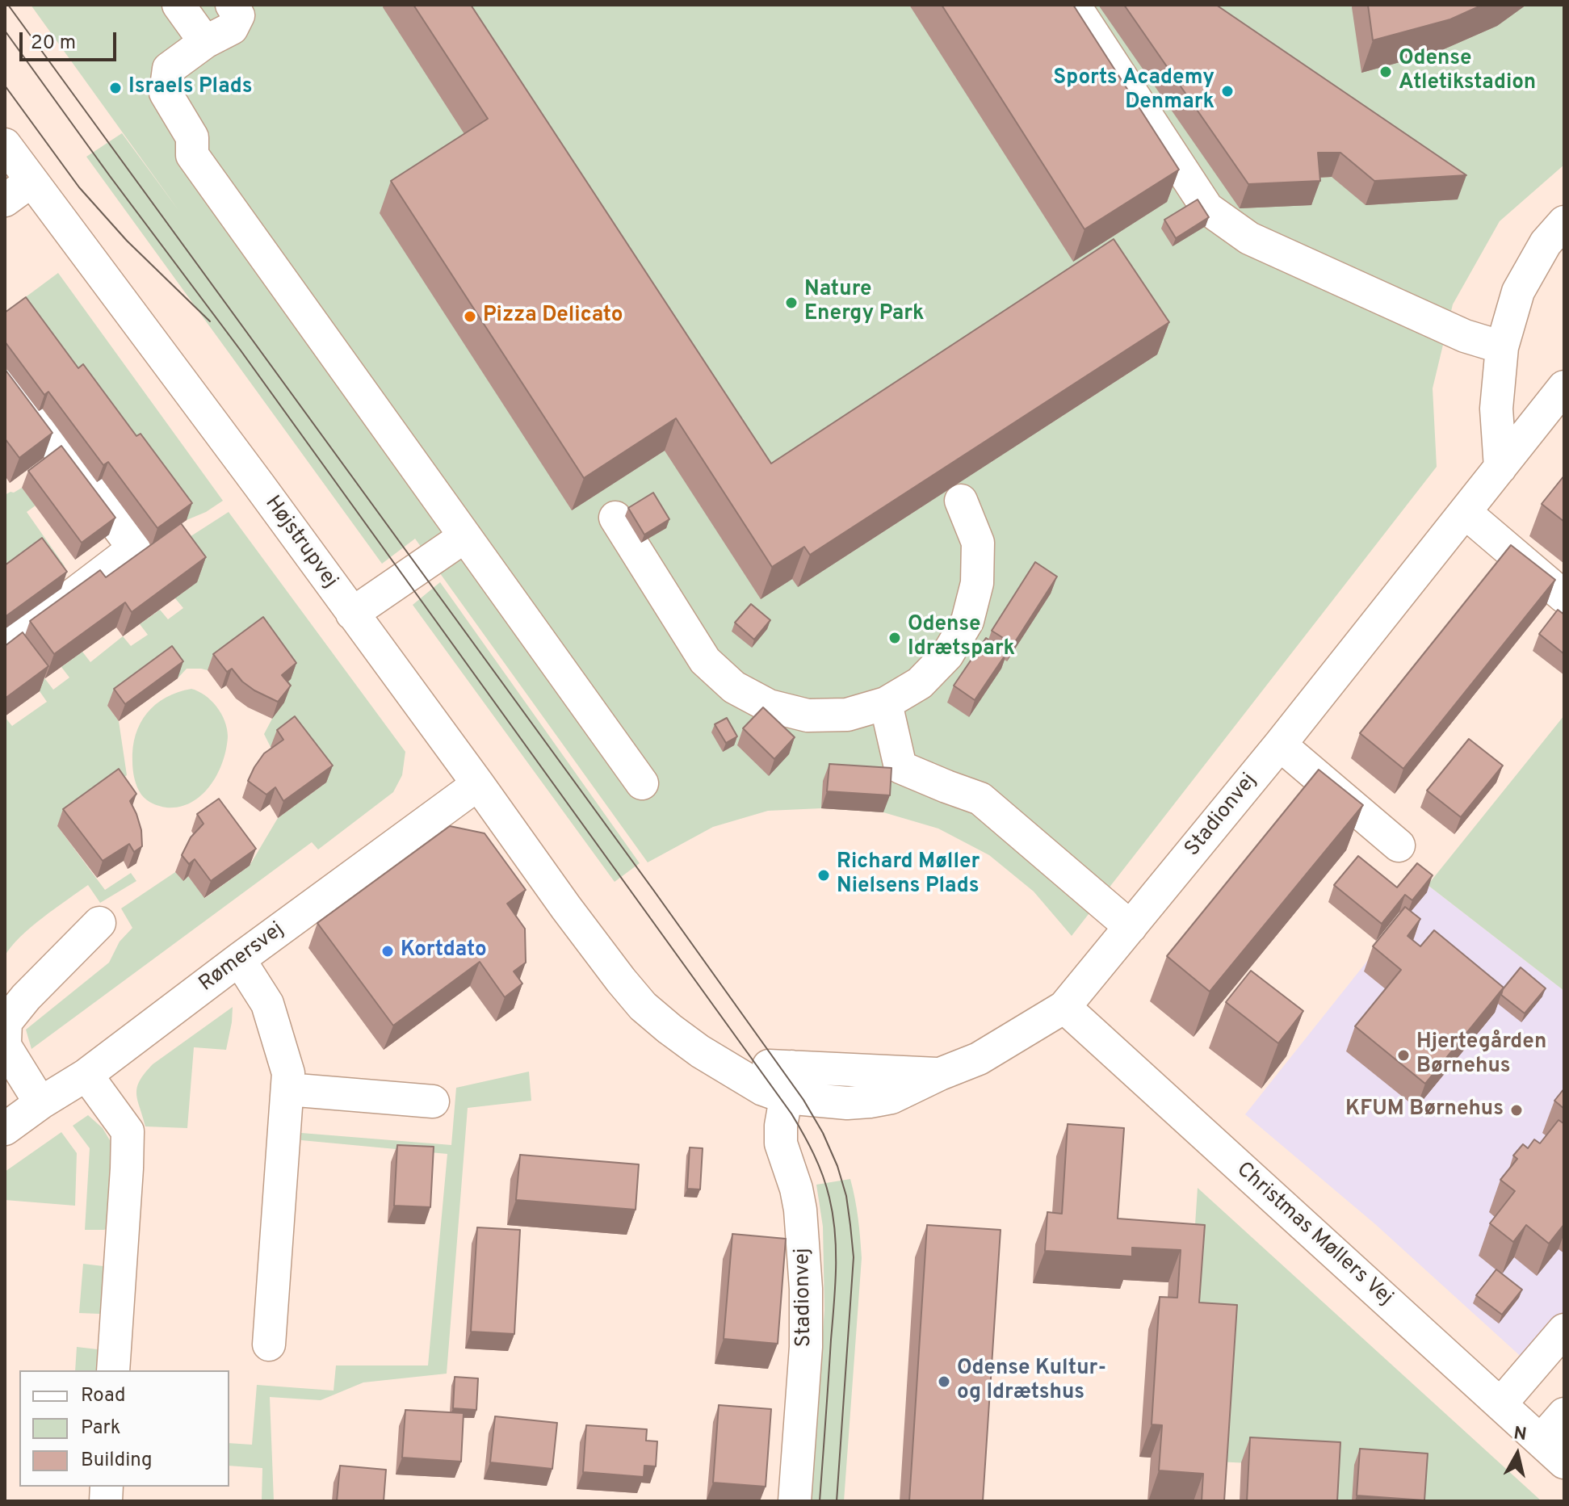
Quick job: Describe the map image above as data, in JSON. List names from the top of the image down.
{
  "streets": {
    "street": [
      "Højstrupvej",
      "Stadionvej",
      "Rømersvej",
      "Christmas Møllers Vej"
    ]
  },
  "crossings": [
    ["Højstrupvej", "Stadionvej"],
    ["Højstrupvej", "Rømersvej"],
    ["Stadionvej", "Christmas Møllers Vej"]
  ],
  "places": [
    "Odense Atletikstadion",
    "Israels Plads",
    "Sports Academy Denmark",
    "Nature Energy Park",
    "Pizza Delicato",
    "Odense Idrætspark",
    "Richard Møller Nielsens Plads",
    "Kortdato",
    "Hjertegården Børnehus",
    "KFUM Børnehus",
    "Odense Kultur- og Idrætshus"
  ],
  "legend": ["Road", "Park", "Building"],
  "scale_bar": "20 m",
  "north": "top"
}
